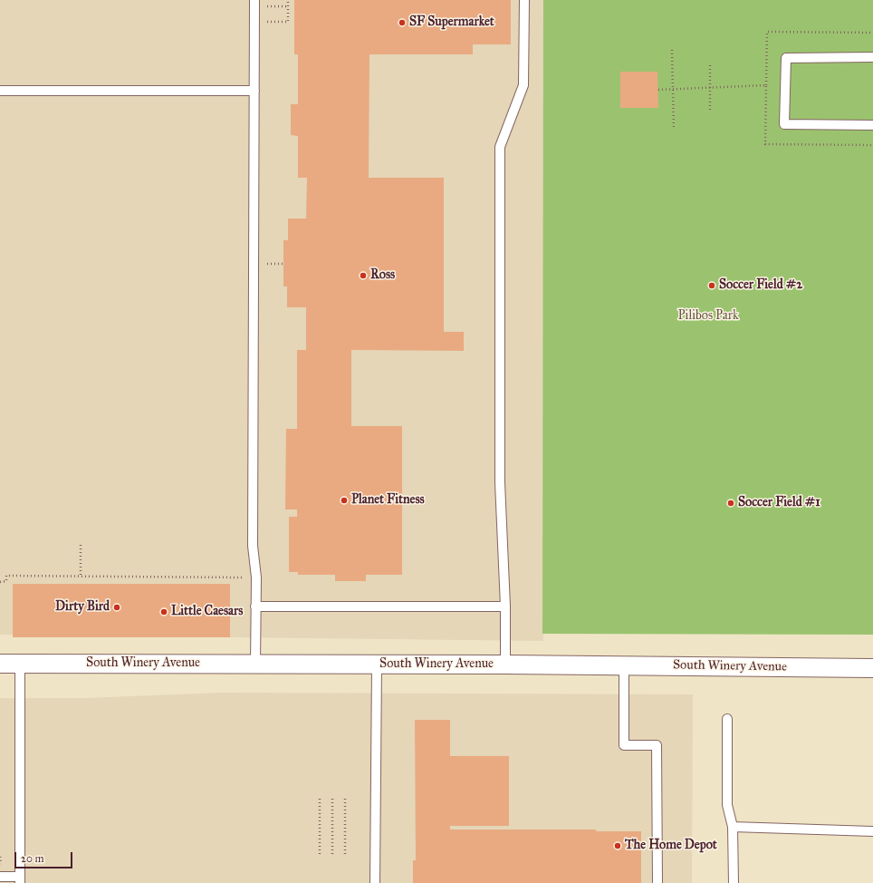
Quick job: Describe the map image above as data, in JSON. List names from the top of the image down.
{
  "streets": {
    "street": ["South Winery Avenue"]
  },
  "parks": ["Pilibos Park"],
  "places": [
    "SF Supermarket",
    "Ross",
    "Soccer Field #2",
    "Planet Fitness",
    "Soccer Field #1",
    "Dirty Bird",
    "Little Caesars",
    "The Home Depot"
  ],
  "scale_bar": "20 m"
}
